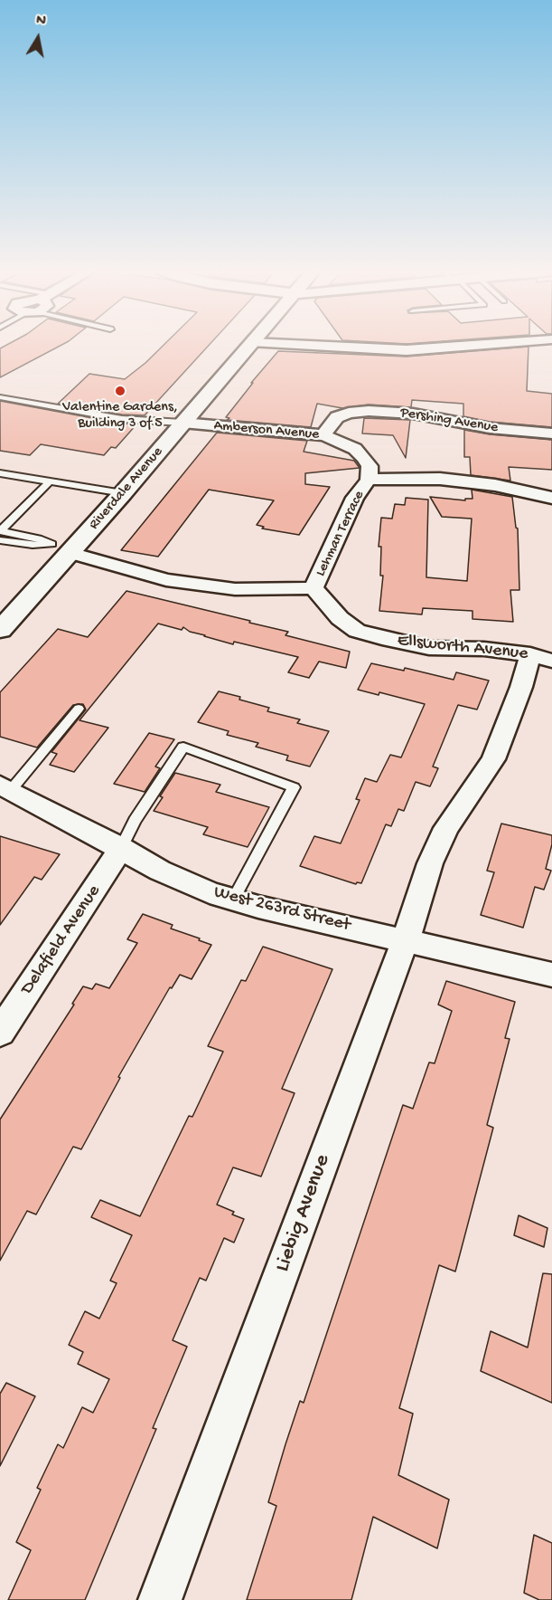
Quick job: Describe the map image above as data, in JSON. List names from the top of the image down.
{
  "streets": {
    "main road": ["Riverdale Avenue"],
    "street": [
      "Pershing Avenue",
      "Amberson Avenue",
      "Lehman Terrace",
      "Ellsworth Avenue",
      "West 263rd Street",
      "Delafield Avenue",
      "Liebig Avenue"
    ]
  },
  "crossings": [
    ["Pershing Avenue", "Amberson Avenue"],
    ["Amberson Avenue", "Riverdale Avenue"],
    ["Amberson Avenue", "Lehman Terrace"],
    ["Lehman Terrace", "Ellsworth Avenue"],
    ["Ellsworth Avenue", "Liebig Avenue"],
    ["West 263rd Street", "Delafield Avenue"],
    ["West 263rd Street", "Liebig Avenue"]
  ],
  "places": ["Valentine Gardens, Building 3 of 5"],
  "north": "top"
}
